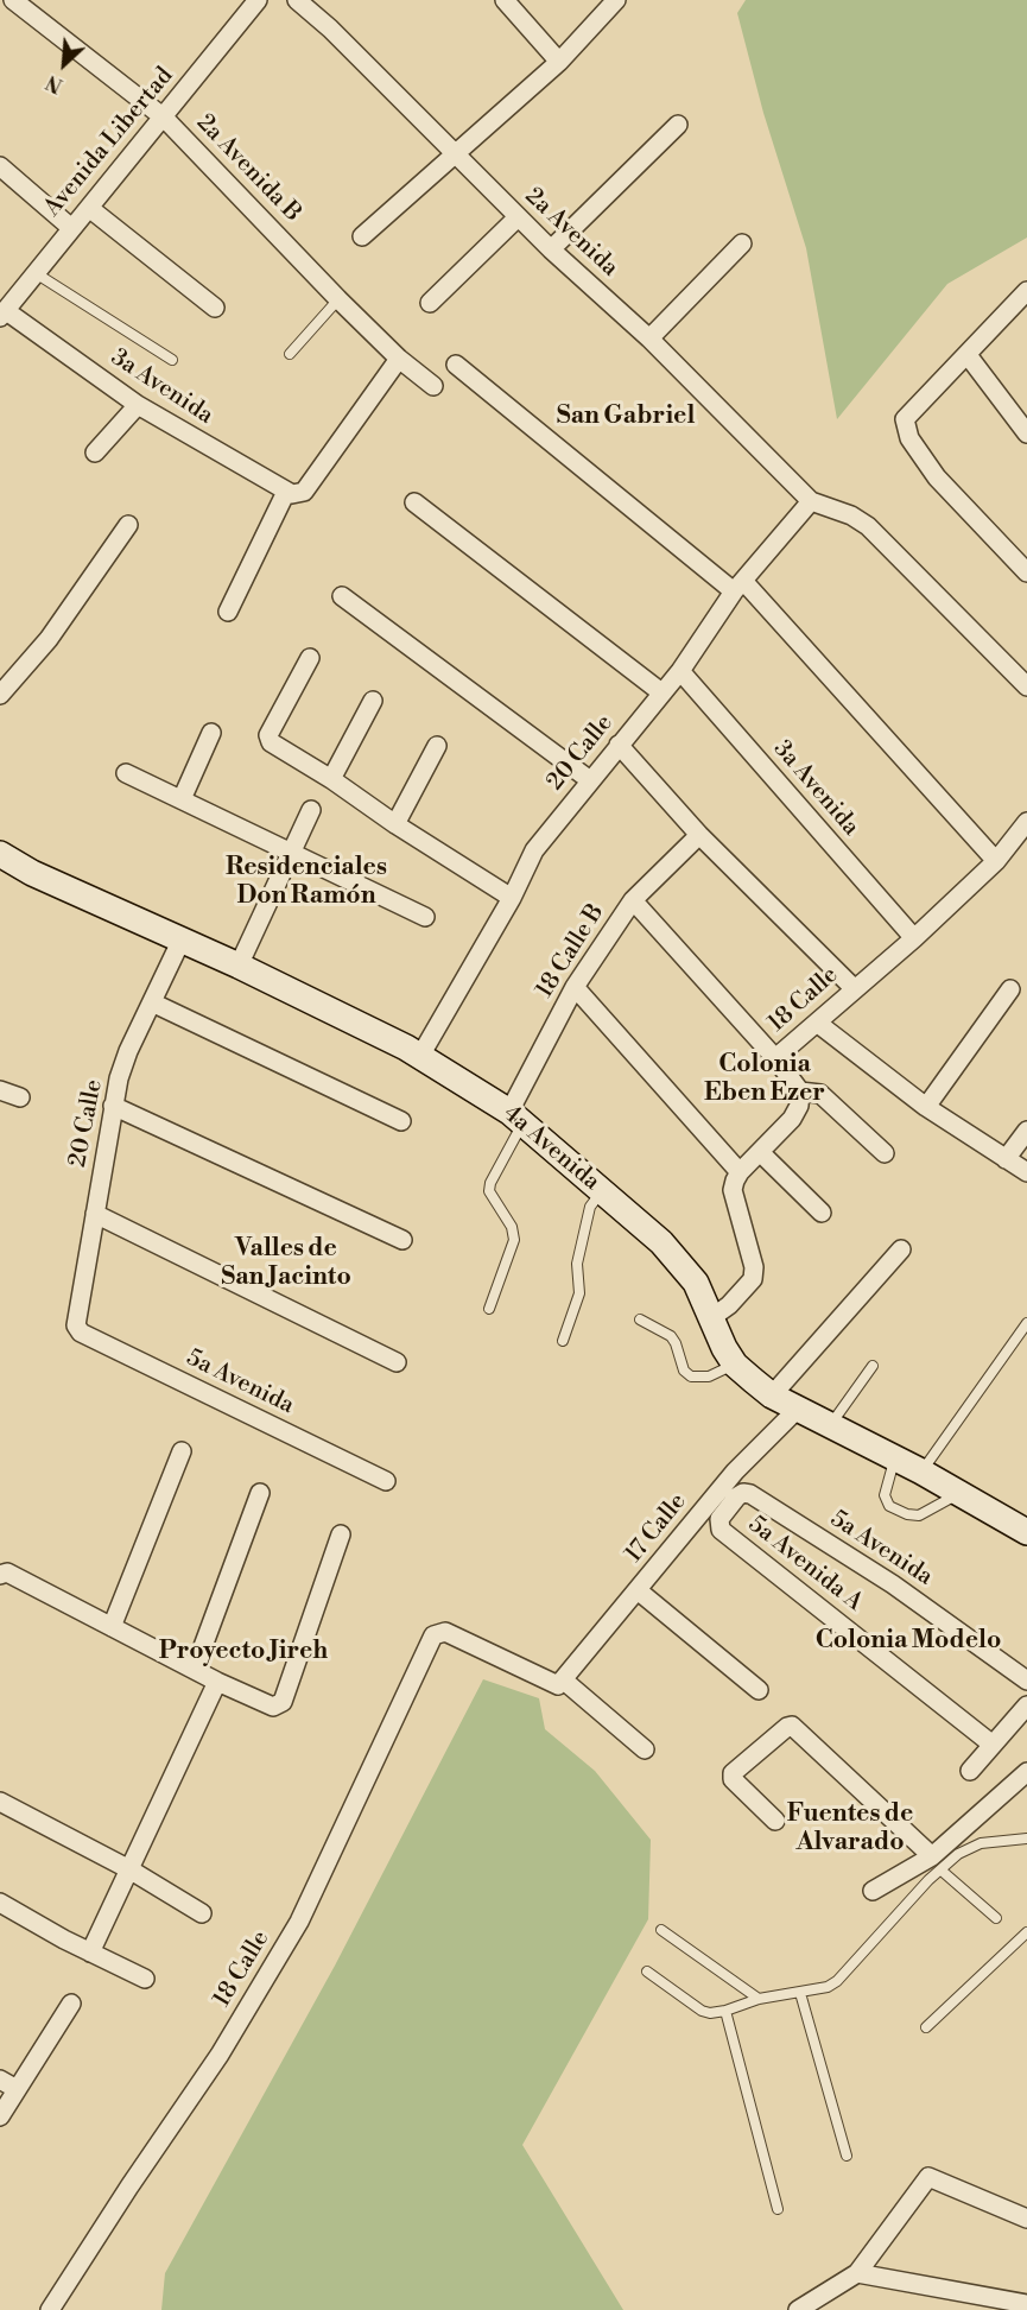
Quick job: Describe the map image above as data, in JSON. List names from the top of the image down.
{
  "streets": {
    "street": [
      "Avenida Libertad",
      "2a Avenida B",
      "2a Avenida",
      "3a Avenida",
      "20 Calle",
      "18 Calle B",
      "18 Calle",
      "4a Avenida",
      "5a Avenida",
      "17 Calle",
      "5a Avenida A"
    ]
  },
  "crossings": [
    ["Avenida Libertad", "2a Avenida B"],
    ["Avenida Libertad", "3a Avenida"],
    ["2a Avenida", "20 Calle"],
    ["3a Avenida", "20 Calle"],
    ["3a Avenida", "18 Calle"],
    ["20 Calle", "4a Avenida"],
    ["20 Calle", "5a Avenida"],
    ["18 Calle B", "4a Avenida"],
    ["18 Calle", "17 Calle"],
    ["4a Avenida", "17 Calle"],
    ["5a Avenida", "5a Avenida A"]
  ],
  "districts": [
    "San Gabriel",
    "Residenciales Don Ramón",
    "Colonia Eben Ezer",
    "Valles de San Jacinto",
    "Colonia Modelo",
    "Proyecto Jireh",
    "Fuentes de Alvarado"
  ],
  "north": "bottom left"
}
